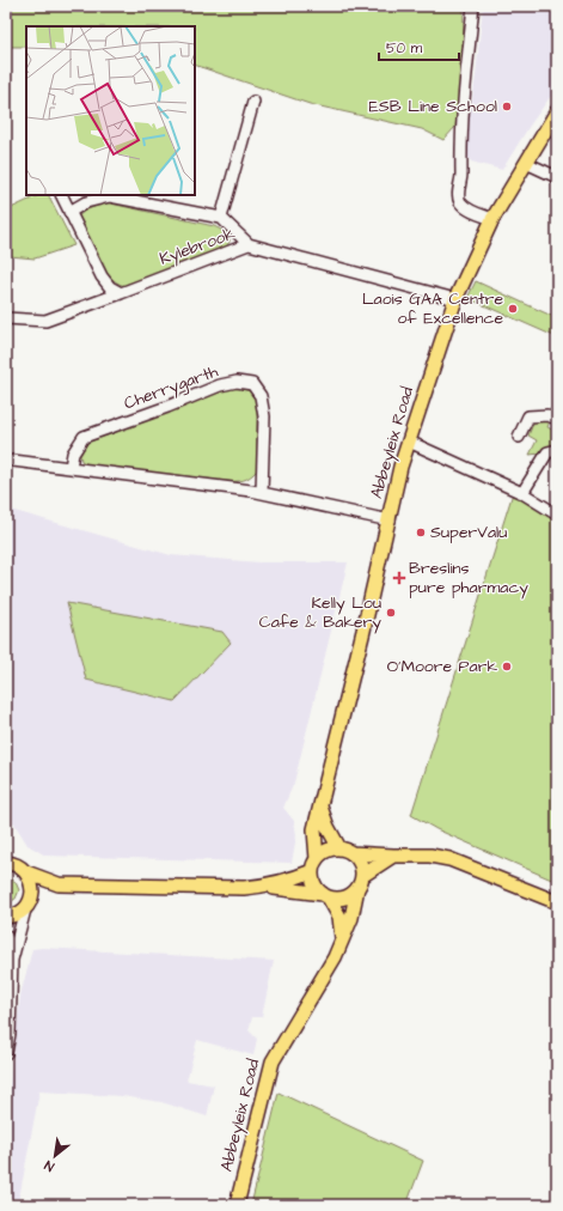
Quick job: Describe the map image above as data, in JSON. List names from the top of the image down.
{
  "streets": {
    "main road": ["Abbeyleix Road"],
    "street": ["Kylebrook", "Cherrygarth"]
  },
  "crossings": [
    ["Kylebrook", "Abbeyleix Road"]
  ],
  "places": {
    "other": [
      "ESB Line School",
      "Laois GAA Centre of Excellence",
      "SuperValu",
      "Kelly Lou Cafe & Bakery",
      "O'Moore Park"
    ],
    "health": ["Breslins pure pharmacy"]
  },
  "scale_bar": "50 m",
  "north": "bottom left"
}
